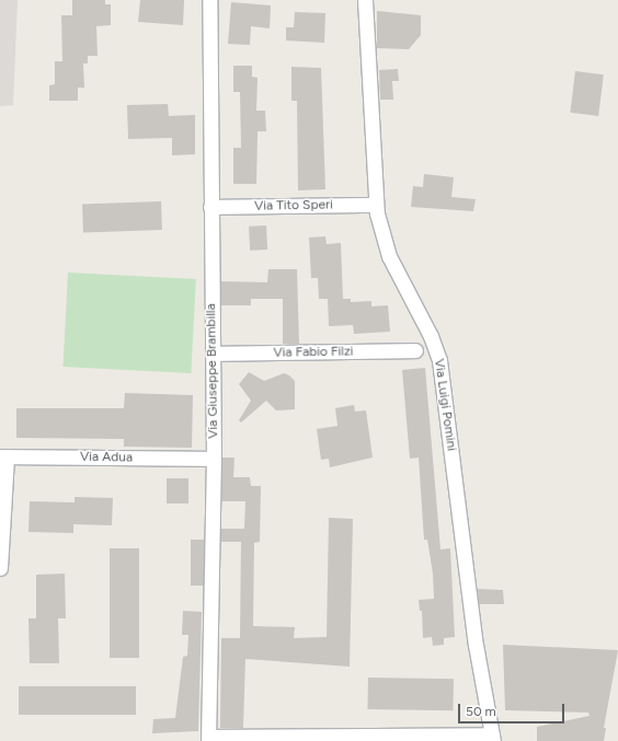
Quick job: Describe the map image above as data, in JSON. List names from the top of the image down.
{
  "streets": {
    "street": [
      "Via Tito Speri",
      "Via Fabio Filzi",
      "Via Giuseppe Brambilla",
      "Via Luigi Pomini",
      "Via Adua"
    ]
  },
  "crossings": [
    ["Via Tito Speri", "Via Giuseppe Brambilla"],
    ["Via Tito Speri", "Via Luigi Pomini"],
    ["Via Fabio Filzi", "Via Giuseppe Brambilla"],
    ["Via Giuseppe Brambilla", "Via Adua"]
  ],
  "scale_bar": "50 m"
}
